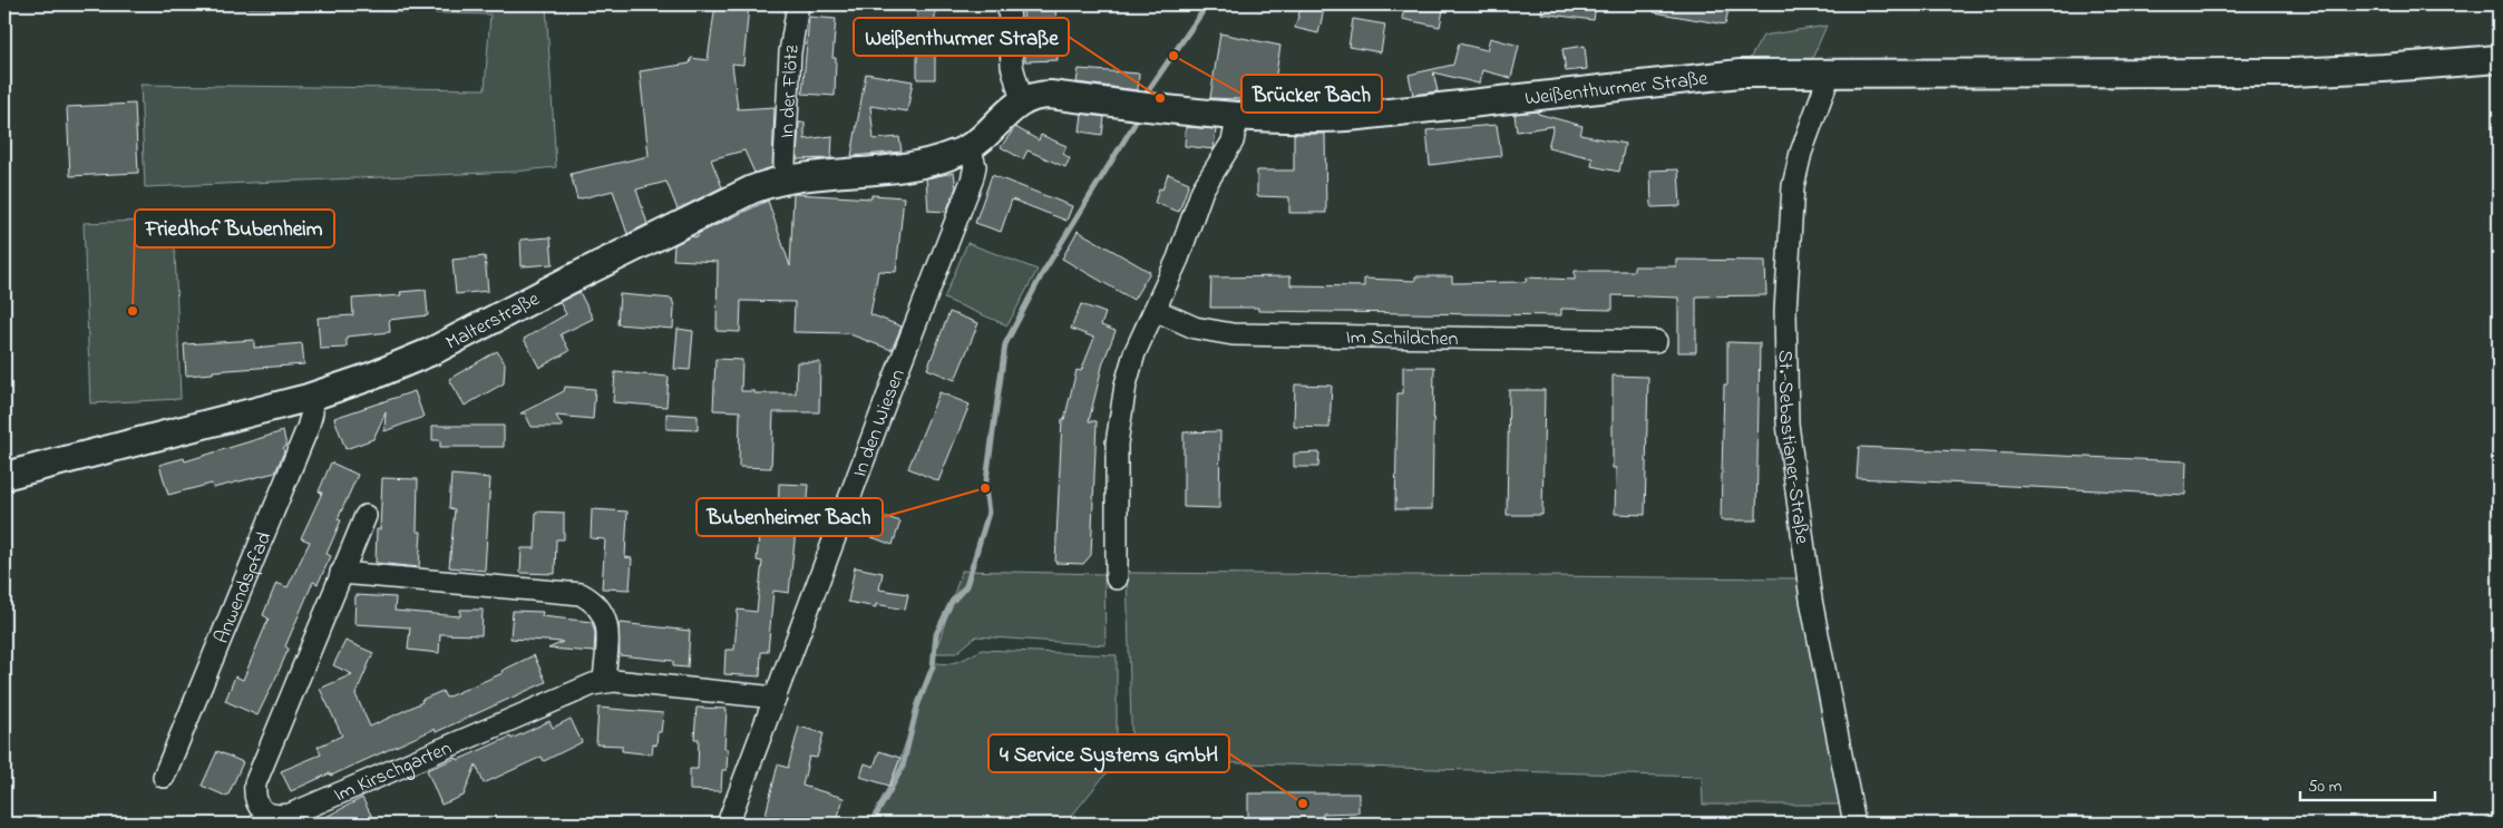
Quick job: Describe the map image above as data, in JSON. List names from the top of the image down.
{
  "streets": {
    "main road": ["Weißenthurmer Straße", "Malterstraße"],
    "street": [
      "In der Flötz",
      "Im Schildchen",
      "In den Wiesen",
      "St.-Sebastianer-Straße",
      "Anwendspfad",
      "Im Kirschgarten"
    ]
  },
  "crossings": [
    ["Weißenthurmer Straße", "Malterstraße"],
    ["Weißenthurmer Straße", "In den Wiesen"],
    ["Weißenthurmer Straße", "St.-Sebastianer-Straße"],
    ["In der Flötz", "Malterstraße"],
    ["Malterstraße", "In den Wiesen"],
    ["Malterstraße", "Anwendspfad"],
    ["In den Wiesen", "Im Kirschgarten"]
  ],
  "places": [
    "Brücker Bach",
    "Weißenthurmer Straße",
    "Friedhof Bubenheim",
    "Bubenheimer Bach",
    "4 Service Systems GmbH"
  ],
  "scale_bar": "50 m"
}
